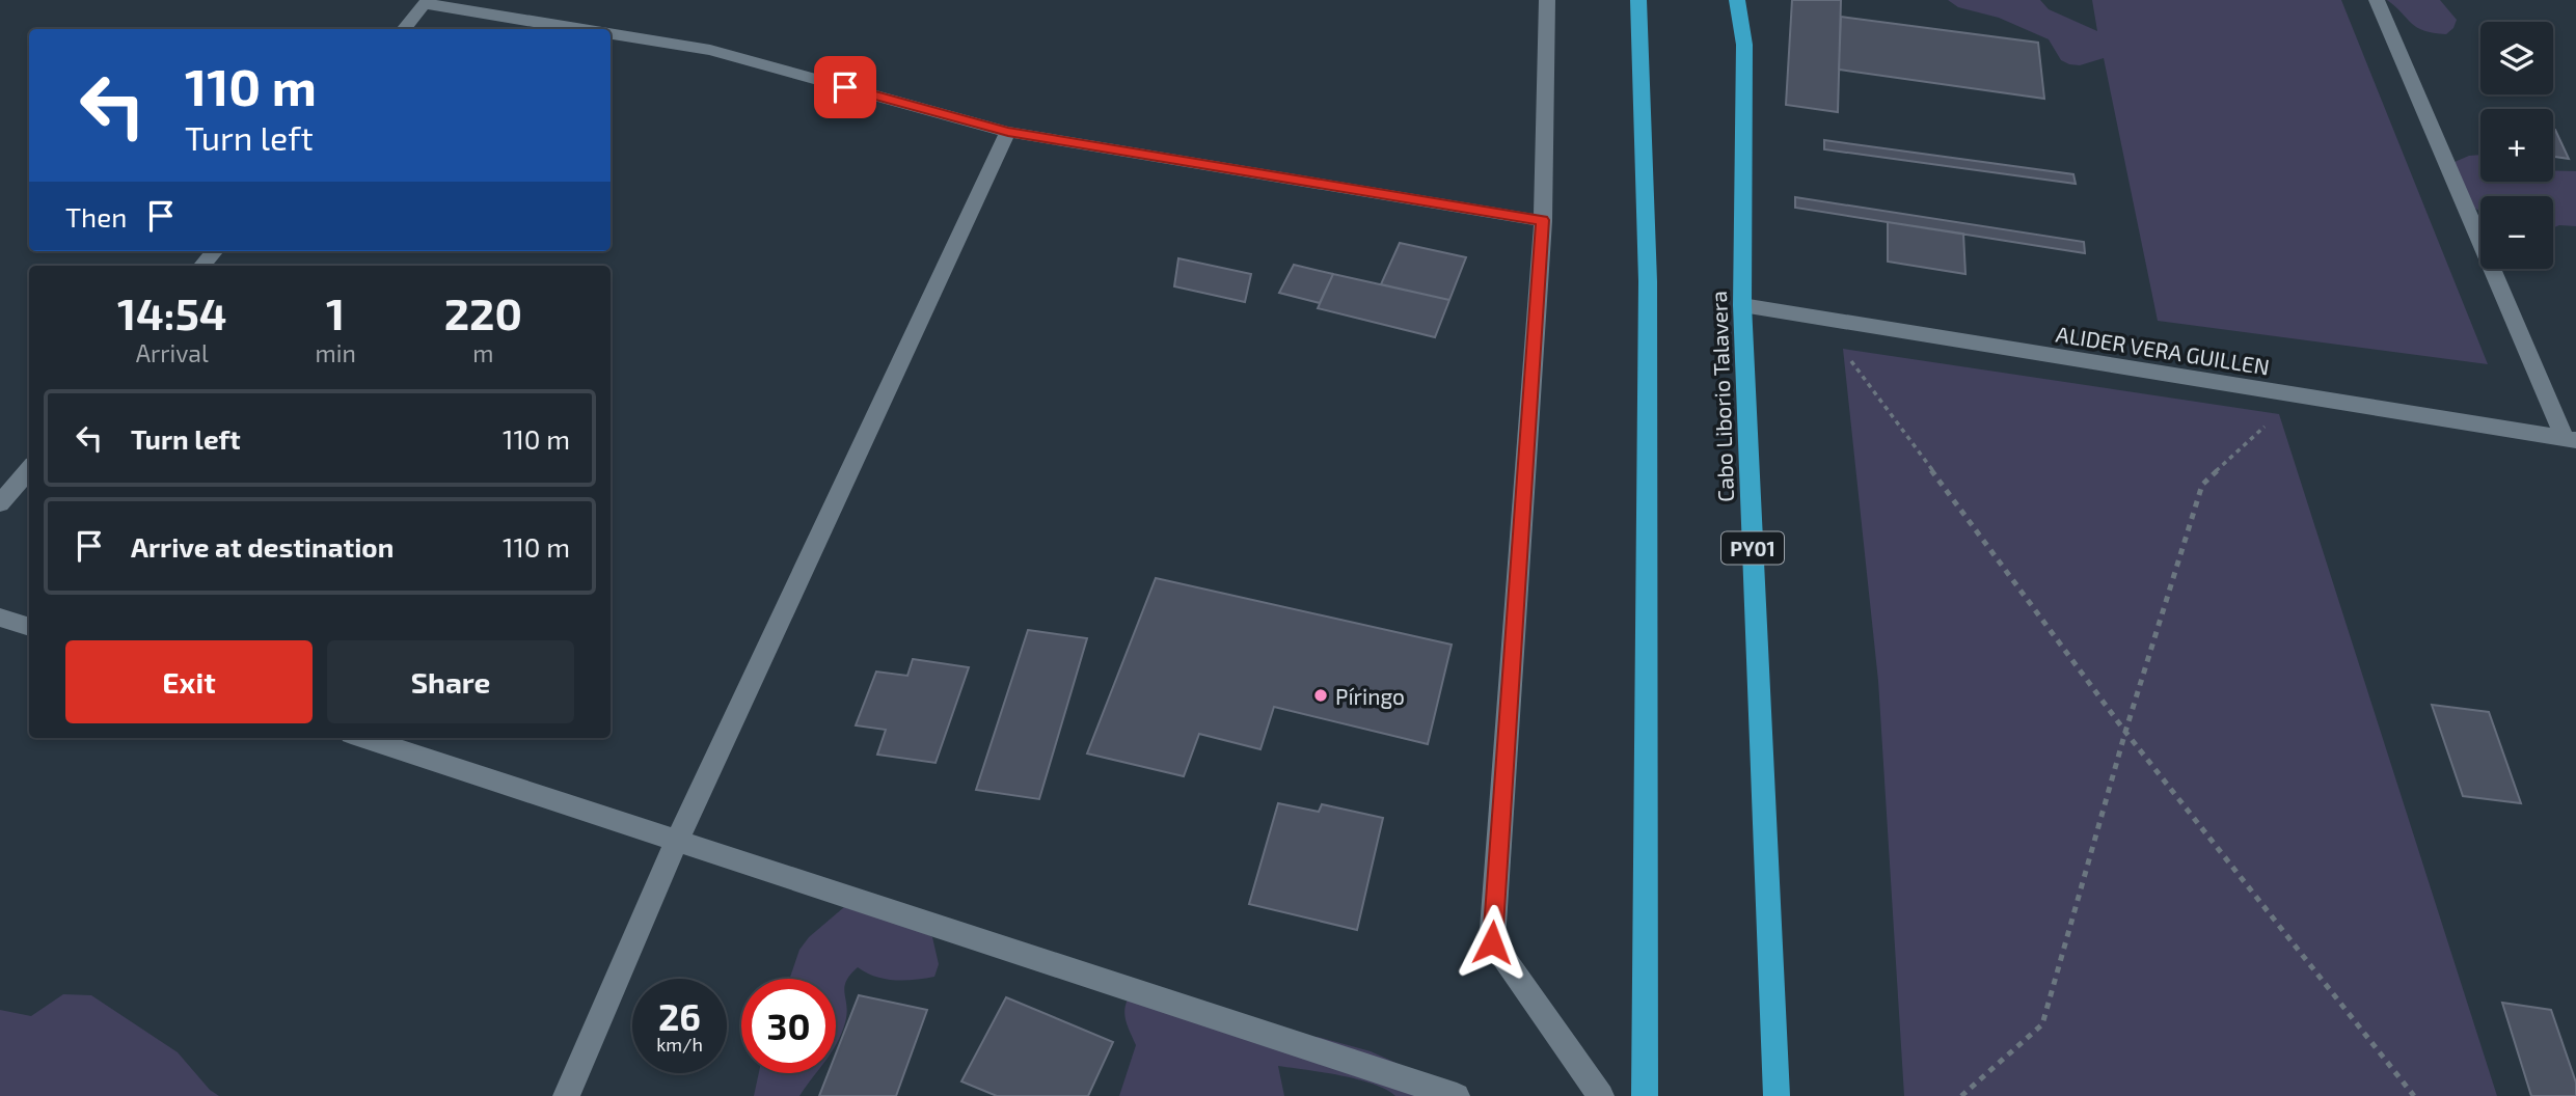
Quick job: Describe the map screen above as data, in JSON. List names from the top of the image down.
{
  "streets": {
    "highway": ["Cabo Liborio Talavera", "PY01"],
    "street": ["ALIDER VERA GUILLEN"]
  },
  "crossings": [
    ["ALIDER VERA GUILLEN", "Cabo Liborio Talavera"]
  ],
  "places": ["Píringo"],
  "page": {
    "map_buttons": ["+", "−"],
    "turn": ["110 m", "Turn left"],
    "then": "Then",
    "eta": [
      "14:54",
      "Arrival",
      "1",
      "min",
      "220",
      "m"
    ],
    "list": [
      {
        "name": "Turn left",
        "value": "110 m"
      },
      {
        "name": "Arrive at destination",
        "value": "110 m"
      }
    ],
    "buttons": ["Exit", "Share"],
    "speed": "26 km/h",
    "limit": "30"
  }
}
